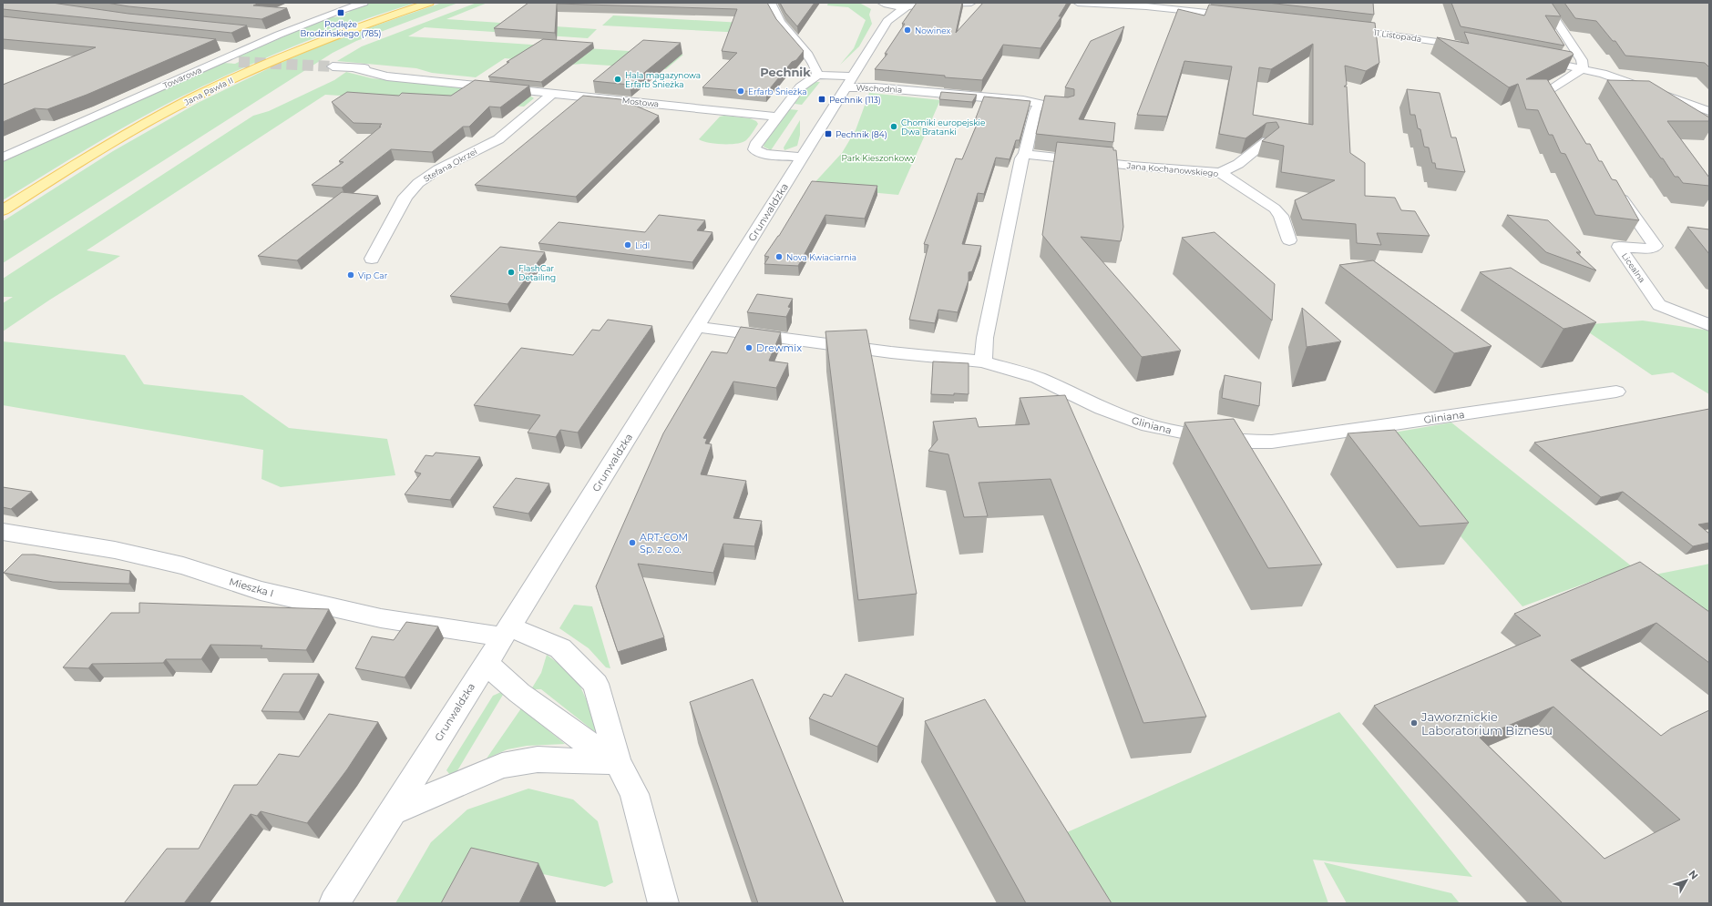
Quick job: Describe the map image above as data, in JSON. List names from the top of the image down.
{
  "streets": {
    "main road": ["Jana Pawła II"],
    "street": [
      "11 Listopada",
      "Towarowa",
      "Wschodnia",
      "Mostowa",
      "Stefana Okrzei",
      "Jana Kochanowskiego",
      "Grunwaldzka",
      "Licealna",
      "Gliniana",
      "Mieszka I"
    ]
  },
  "crossings": [
    ["Wschodnia", "Grunwaldzka"],
    ["Mostowa", "Stefana Okrzei"],
    ["Grunwaldzka", "Gliniana"],
    ["Grunwaldzka", "Mieszka I"]
  ],
  "districts": ["Pechnik"],
  "parks": ["Park Kieszonkowy"],
  "places": {
    "transit": ["Podłęże Brodzińskiego (785)", "Pechnik (113)", "Pechnik (84)"],
    "other": [
      "Nowinex",
      "Hala magazynowa Erfarb Śnieżka",
      "Erfarb Śnieżka",
      "Chomiki europejskie Dwa Bratanki",
      "Lidl",
      "Nova Kwiaciarnia",
      "FlashCar Detailing",
      "Vip Car",
      "Drewmix",
      "ART-COM Sp. z o.o.",
      "Jaworznickie Laboratorium Biznesu"
    ]
  },
  "north": "top right"
}
